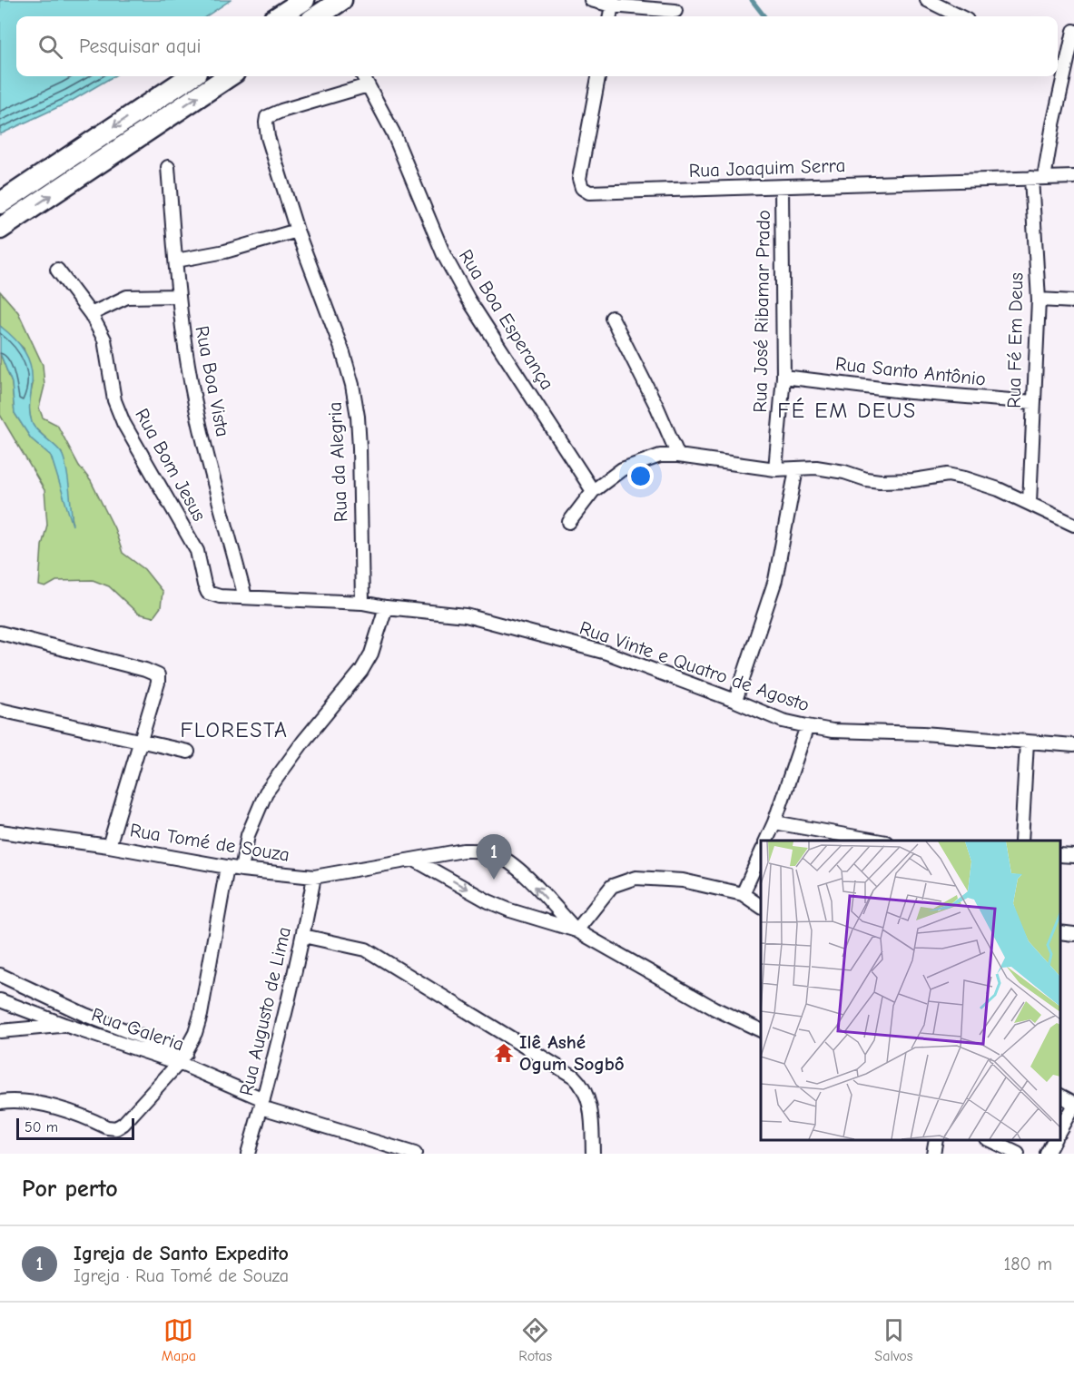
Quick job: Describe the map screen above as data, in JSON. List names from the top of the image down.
{
  "streets": {
    "street": [
      "Rua Joaquim Serra",
      "Rua José Ribamar Prado",
      "Rua Boa Esperança",
      "Rua Fé Em Deus",
      "Rua Santo Antônio",
      "Rua Boa Vista",
      "Rua da Alegria",
      "Rua Bom Jesus",
      "Rua Vinte e Quatro de Agosto",
      "Rua Tomé de Souza",
      "Rua Augusto de Lima",
      "Rua Galeria"
    ]
  },
  "crossings": [
    ["Rua Joaquim Serra", "Rua José Ribamar Prado"],
    ["Rua Joaquim Serra", "Rua Fé Em Deus"],
    ["Rua José Ribamar Prado", "Rua Santo Antônio"],
    ["Rua Boa Esperança", "Rua da Alegria"],
    ["Rua Fé Em Deus", "Rua Santo Antônio"],
    ["Rua Boa Vista", "Rua Vinte e Quatro de Agosto"],
    ["Rua da Alegria", "Rua Vinte e Quatro de Agosto"],
    ["Rua Bom Jesus", "Rua Vinte e Quatro de Agosto"],
    ["Rua Tomé de Souza", "Rua Augusto de Lima"],
    ["Rua Augusto de Lima", "Rua Galeria"]
  ],
  "districts": ["FÉ EM DEUS", "FLORESTA"],
  "places": {
    "temple": ["Ilê Ashé Ogum Sogbô"]
  },
  "scale_bar": "50 m",
  "page": {
    "search": "Pesquisar aqui",
    "pins": "1",
    "scale": "50 m",
    "heading": "Por perto",
    "list": [
      {
        "mark": "1",
        "name": "Igreja de Santo Expedito",
        "note": "Igreja · Rua Tomé de Souza",
        "value": "180 m"
      }
    ],
    "nav": ["Mapa", "Rotas", "Salvos"]
  }
}
